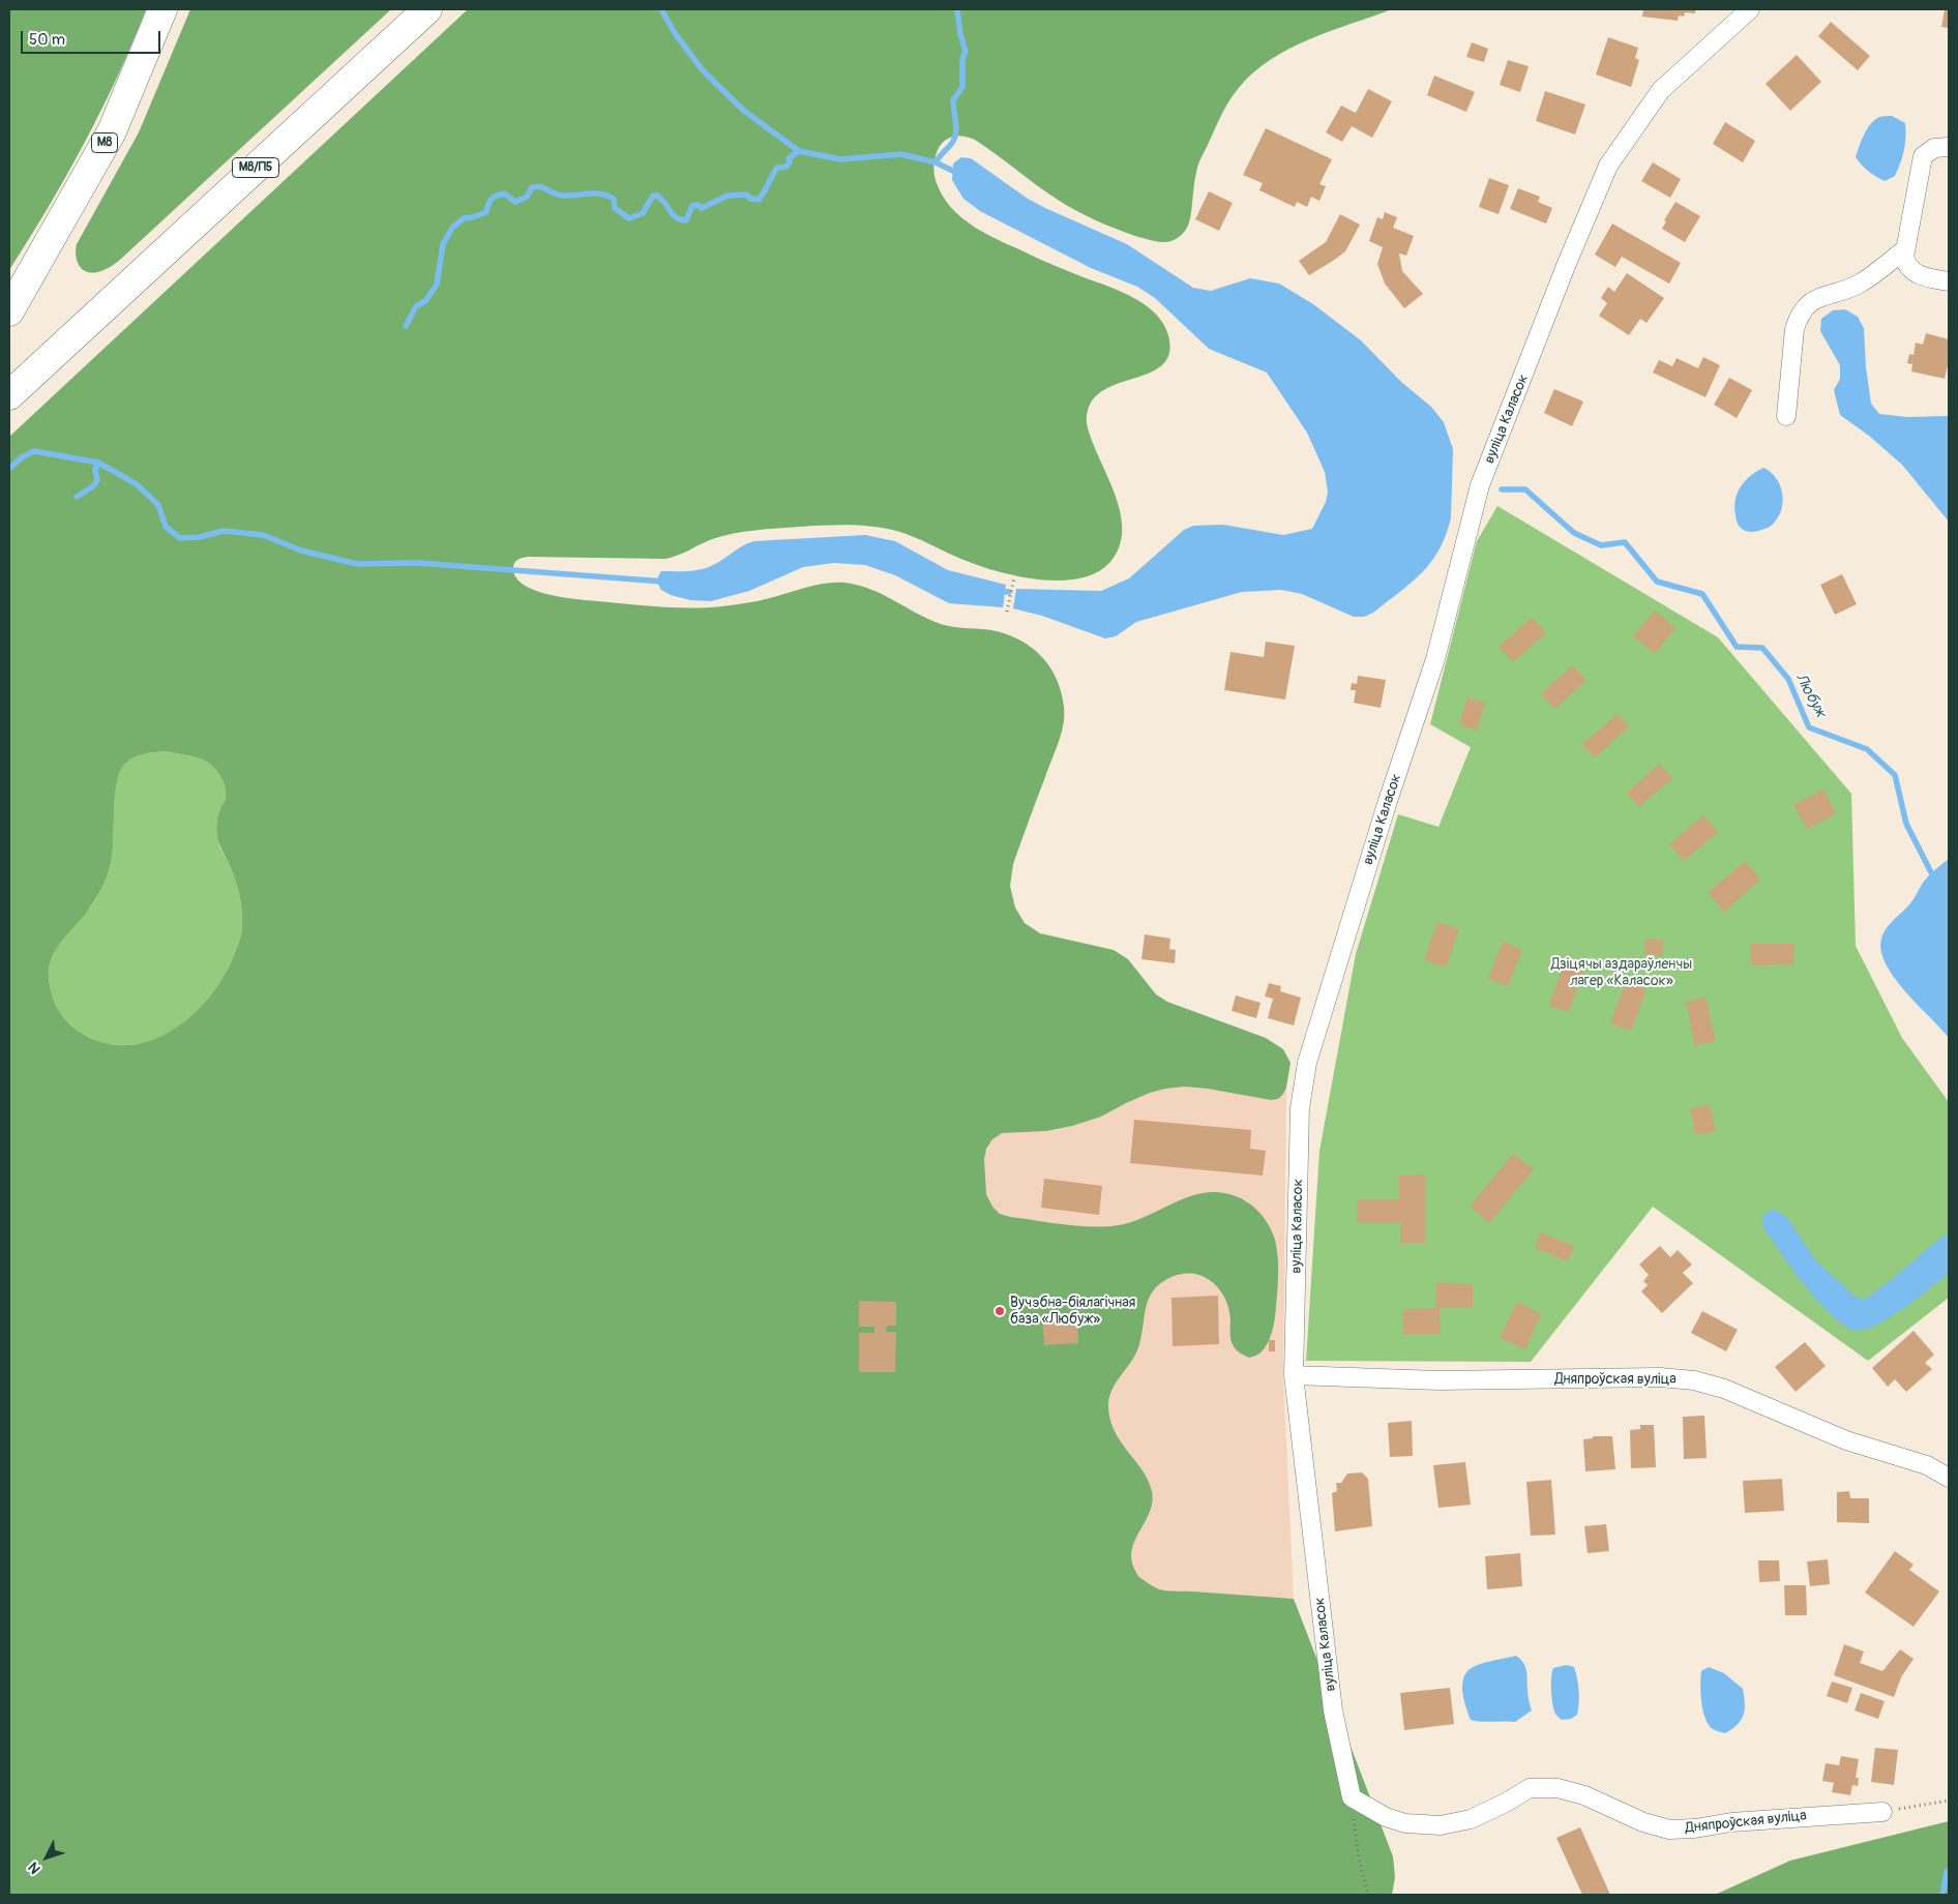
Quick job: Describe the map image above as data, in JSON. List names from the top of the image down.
{
  "streets": {
    "highway": ["М8", "М8/П5"],
    "street": ["вуліца Каласок", "Дняпроўская вуліца"]
  },
  "crossings": [
    ["вуліца Каласок", "Дняпроўская вуліца"]
  ],
  "water": ["Любуж"],
  "parks": ["Дзіцячы аздараўленчы лагер «Каласок»"],
  "places": ["Вучэбна-біялагічная база «Любуж»"],
  "scale_bar": "50 m",
  "north": "bottom left"
}
